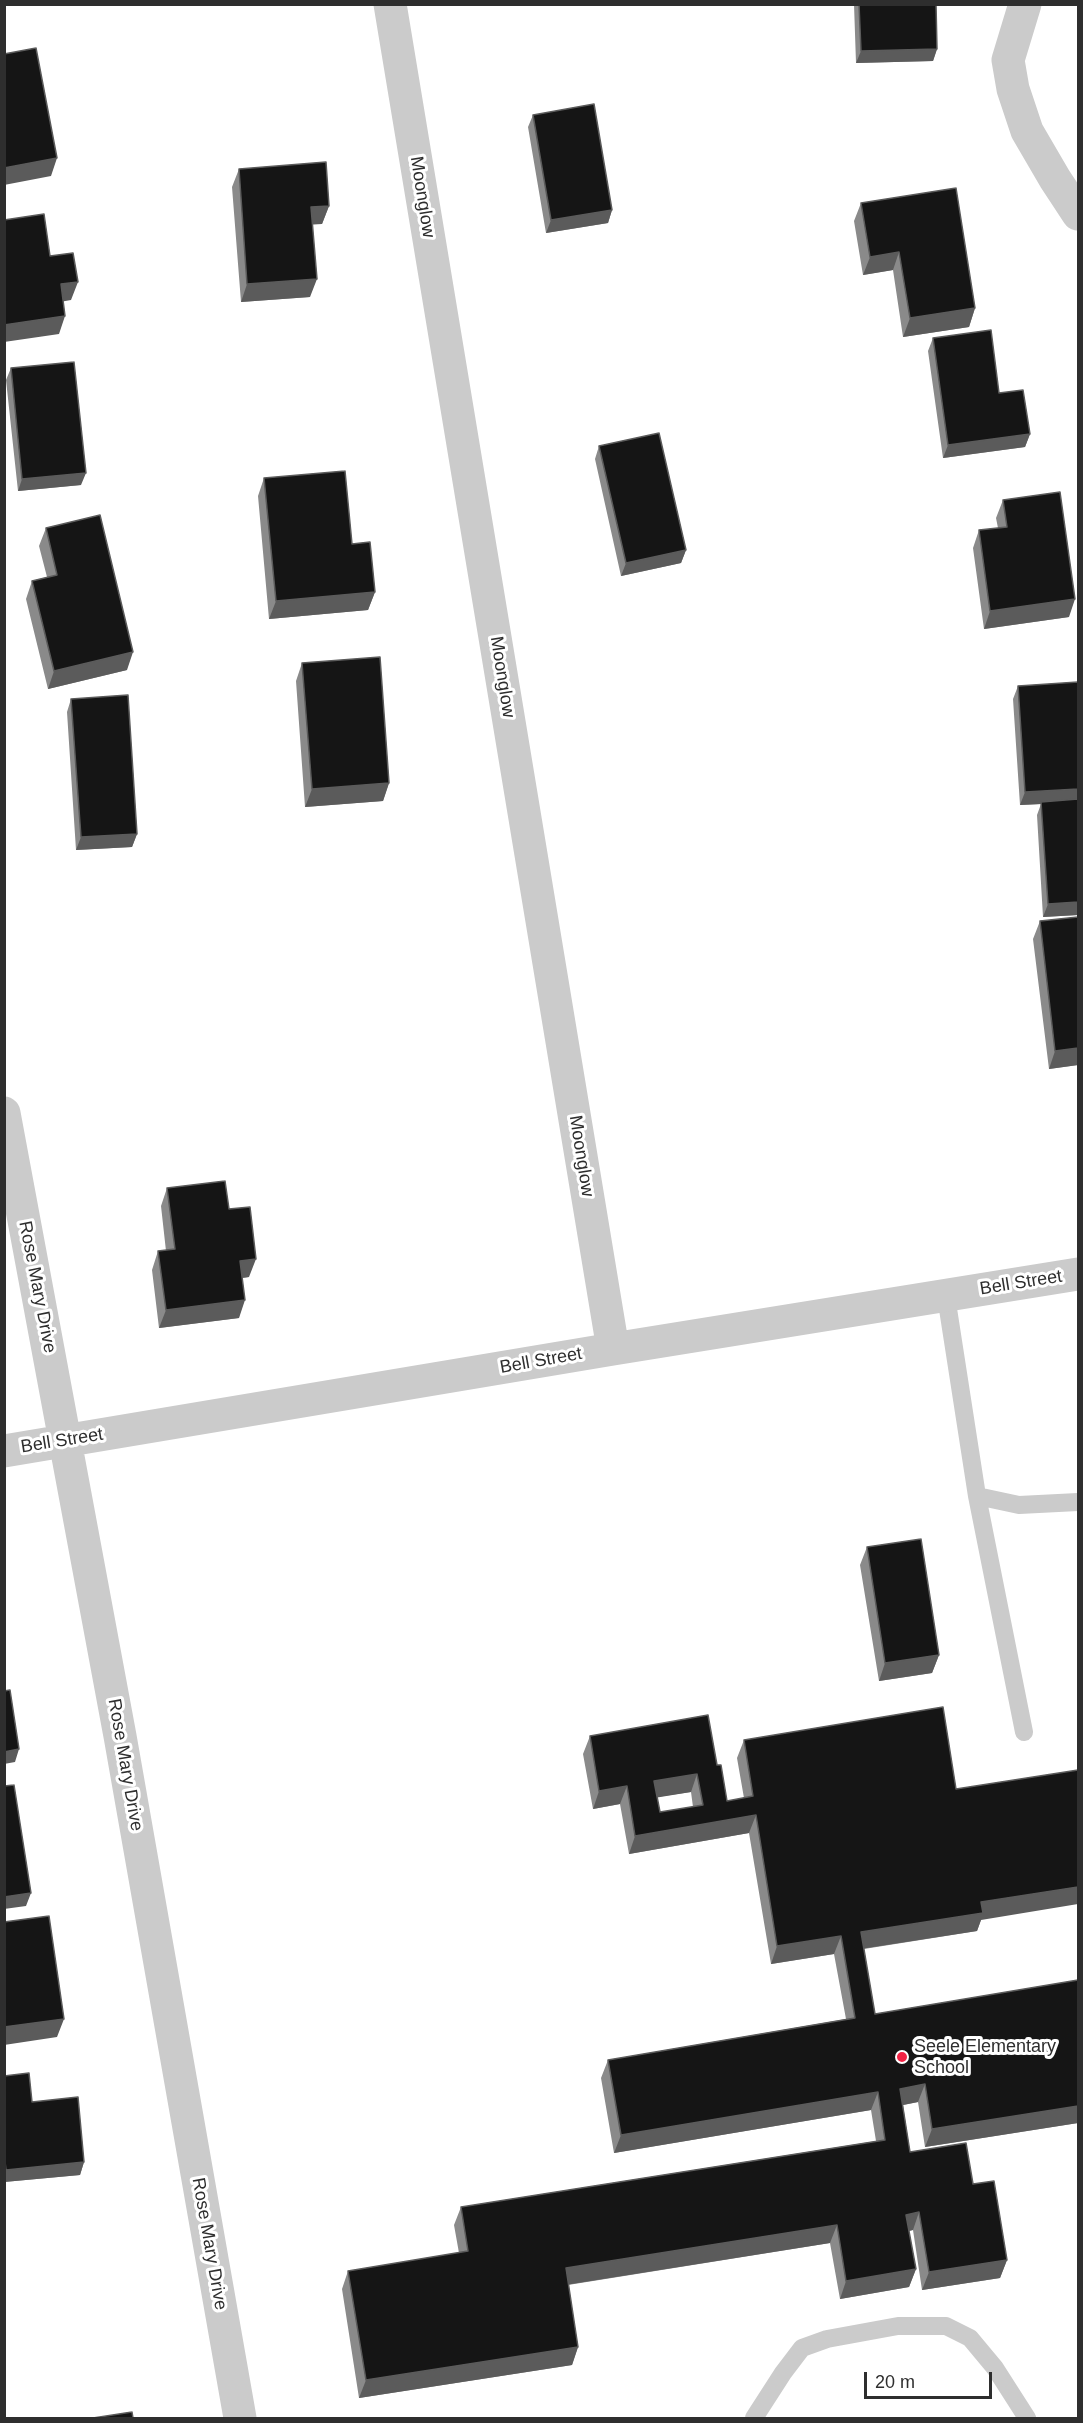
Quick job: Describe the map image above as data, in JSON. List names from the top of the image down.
{
  "streets": {
    "street": ["Moonglow", "Bell Street", "Rose Mary Drive"]
  },
  "crossings": [
    ["Moonglow", "Bell Street"],
    ["Bell Street", "Rose Mary Drive"]
  ],
  "places": ["Seele Elementary School"],
  "scale_bar": "20 m"
}
